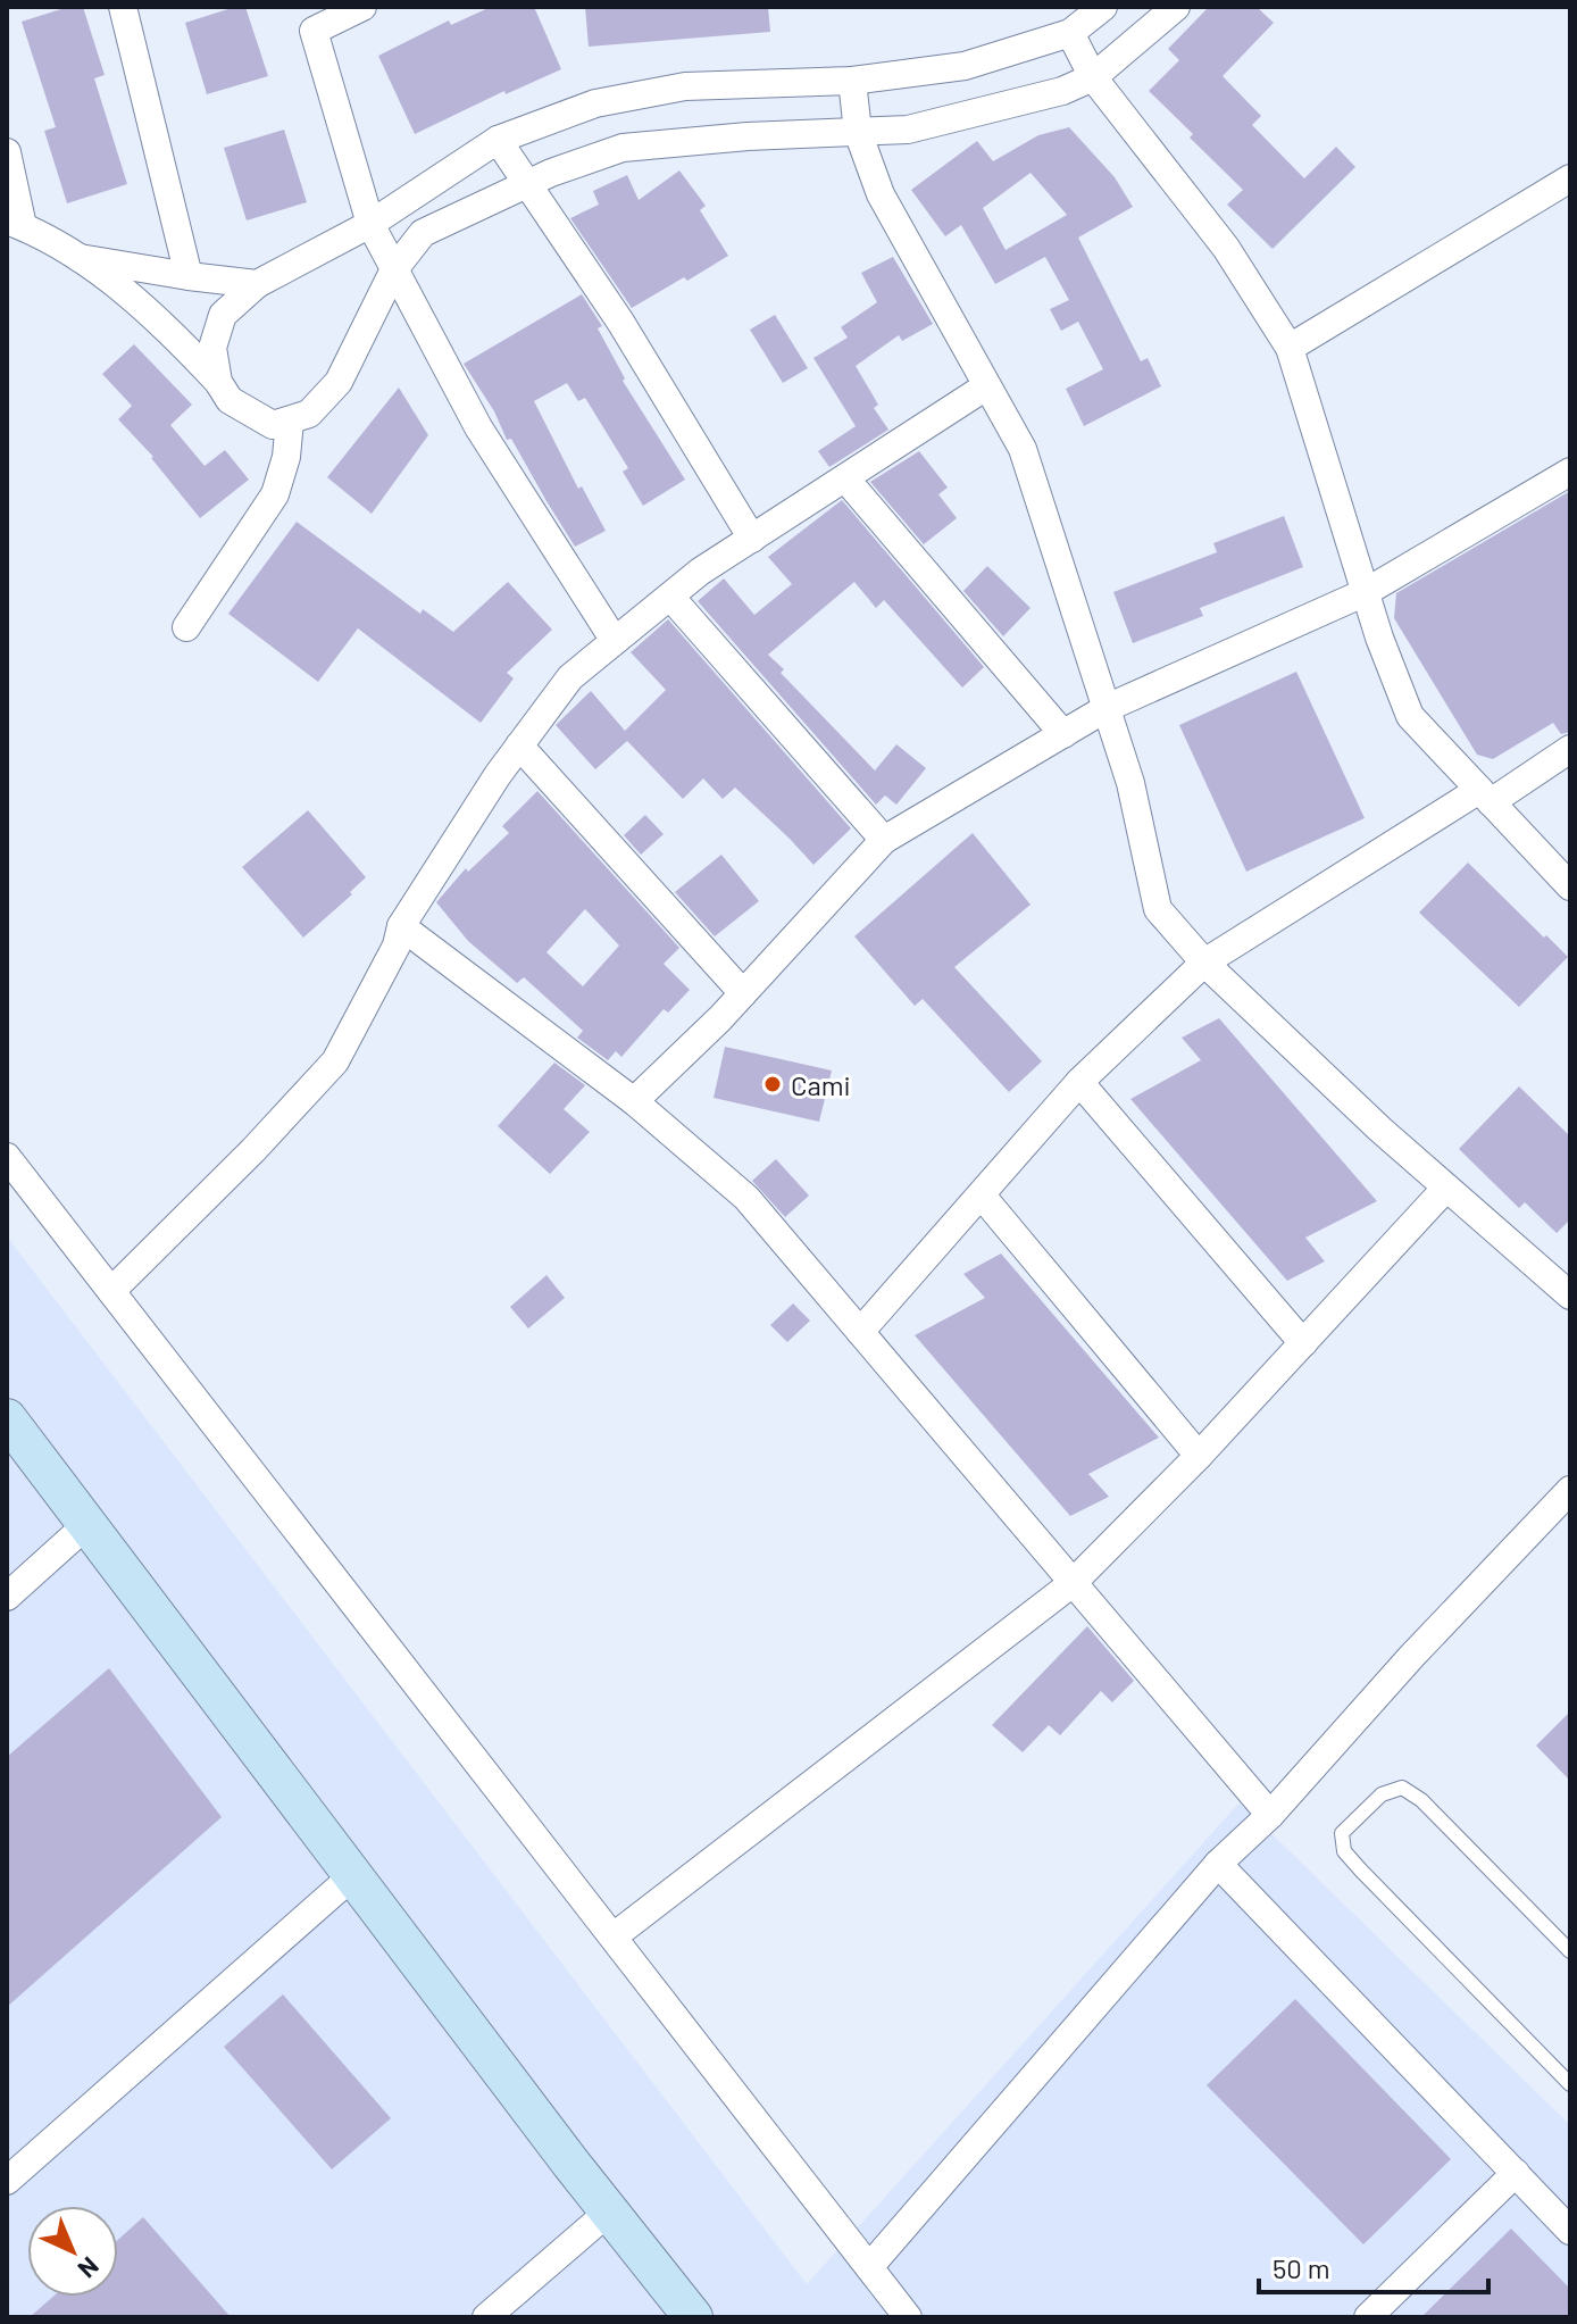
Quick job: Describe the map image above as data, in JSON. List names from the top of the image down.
{
  "places": ["Cami"],
  "scale_bar": "50 m",
  "north": "bottom right"
}
